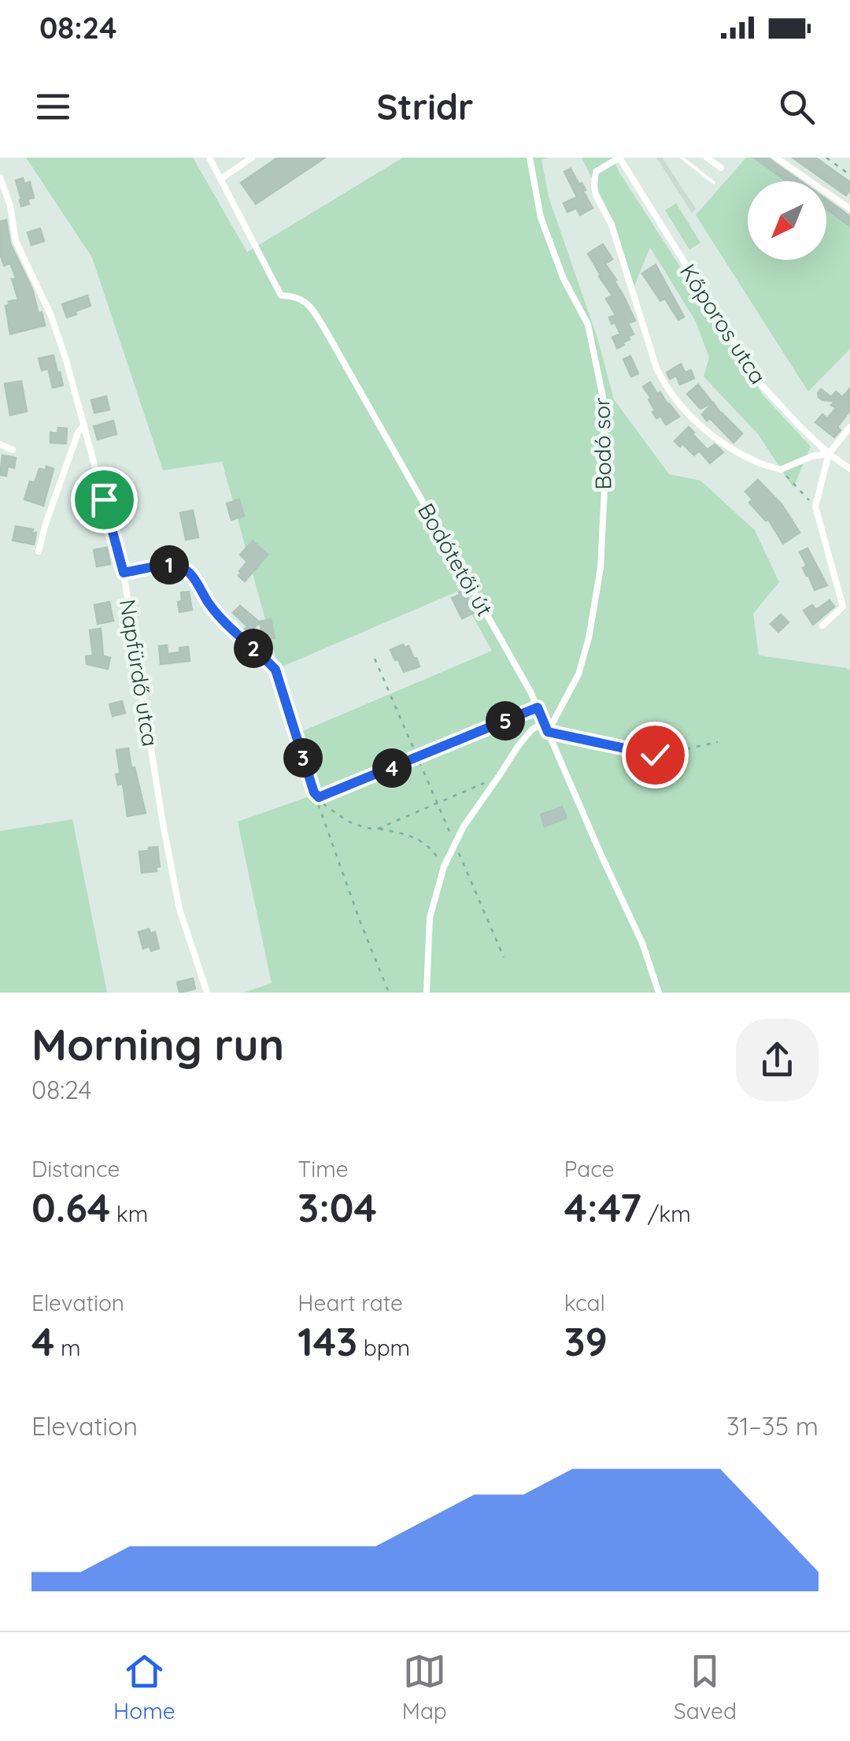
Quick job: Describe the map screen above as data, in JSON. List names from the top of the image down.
{
  "streets": {
    "street": [
      "Kőporos utca",
      "Bodó sor",
      "Bodótetői út",
      "Napfürdő utca"
    ]
  },
  "crossings": [
    ["Bodó sor", "Bodótetői út"]
  ],
  "north": "bottom left",
  "page": {
    "status": "08:24",
    "header": "Stridr",
    "pins": [
      "1",
      "2",
      "5",
      "3",
      "4"
    ],
    "heading": ["Morning run", "08:24"],
    "stats": [
      ["Distance", "0.64 km"],
      ["Time", "3:04"],
      ["Pace", "4:47 /km"],
      ["Elevation", "4 m"],
      ["Heart rate", "143 bpm"],
      ["kcal", "39"]
    ],
    "chart": ["Elevation", "31–35 m"],
    "tabs": ["Home", "Map", "Saved"]
  }
}
